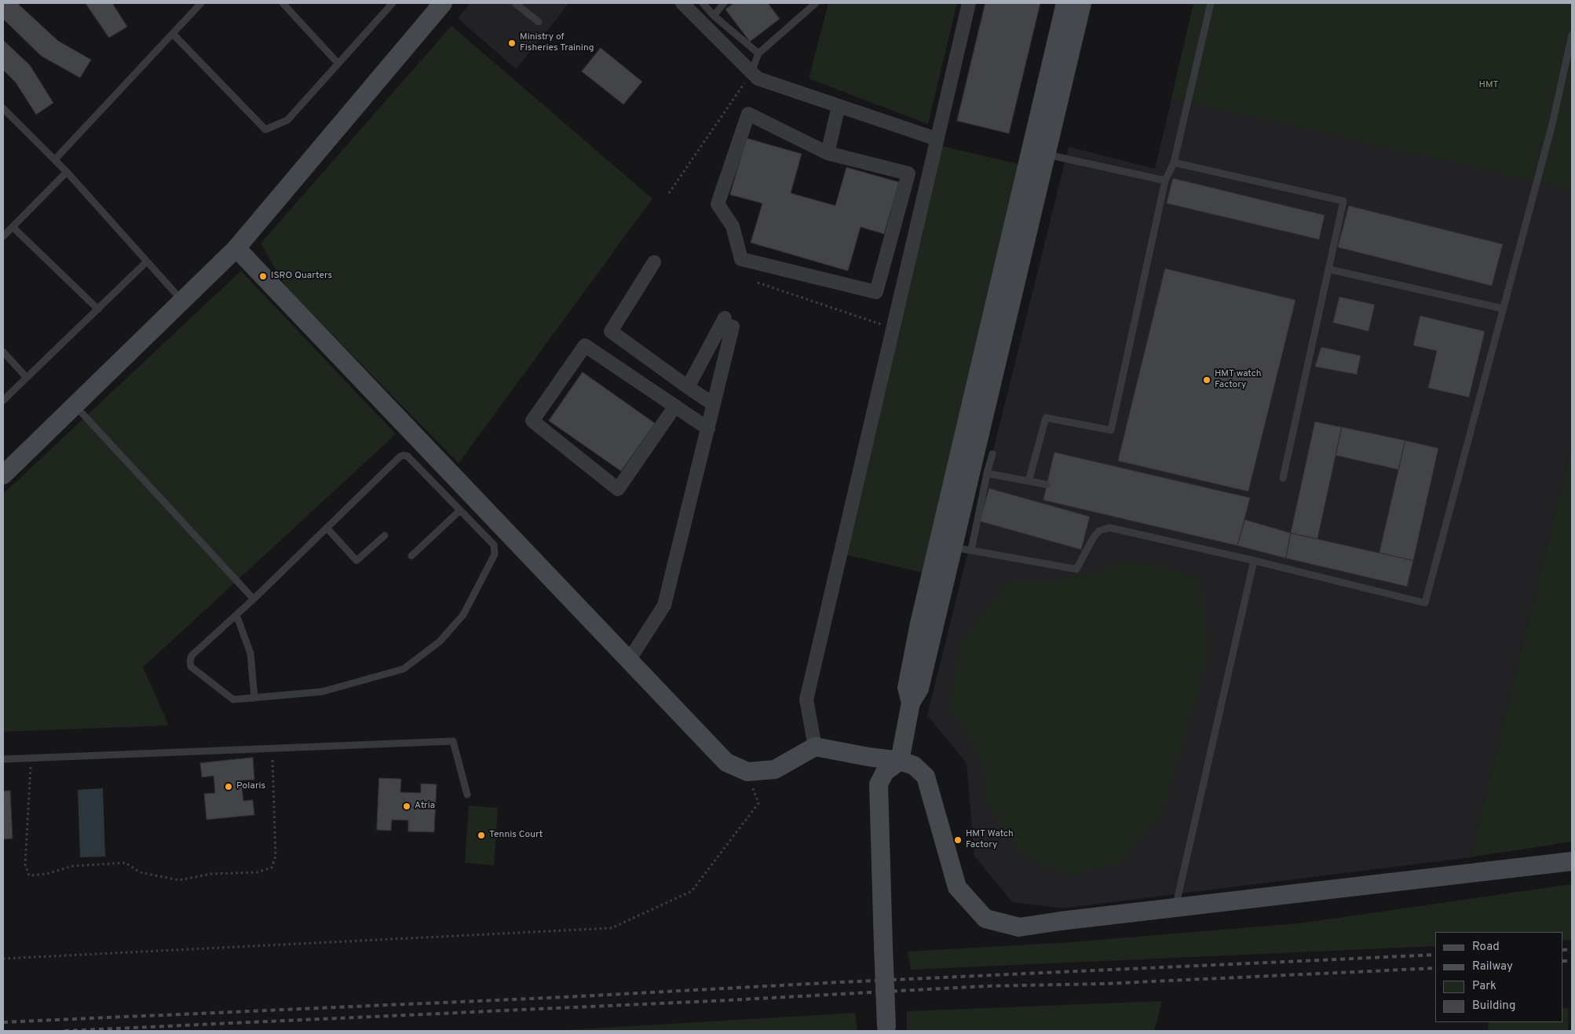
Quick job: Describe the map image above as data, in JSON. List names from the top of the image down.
{
  "parks": ["HMT"],
  "places": [
    "Ministry of Fisheries Training",
    "ISRO Quarters",
    "HMT watch Factory",
    "Polaris",
    "Atria",
    "Tennis Court",
    "HMT Watch Factory"
  ],
  "legend": [
    "Road",
    "Railway",
    "Park",
    "Building"
  ]
}
